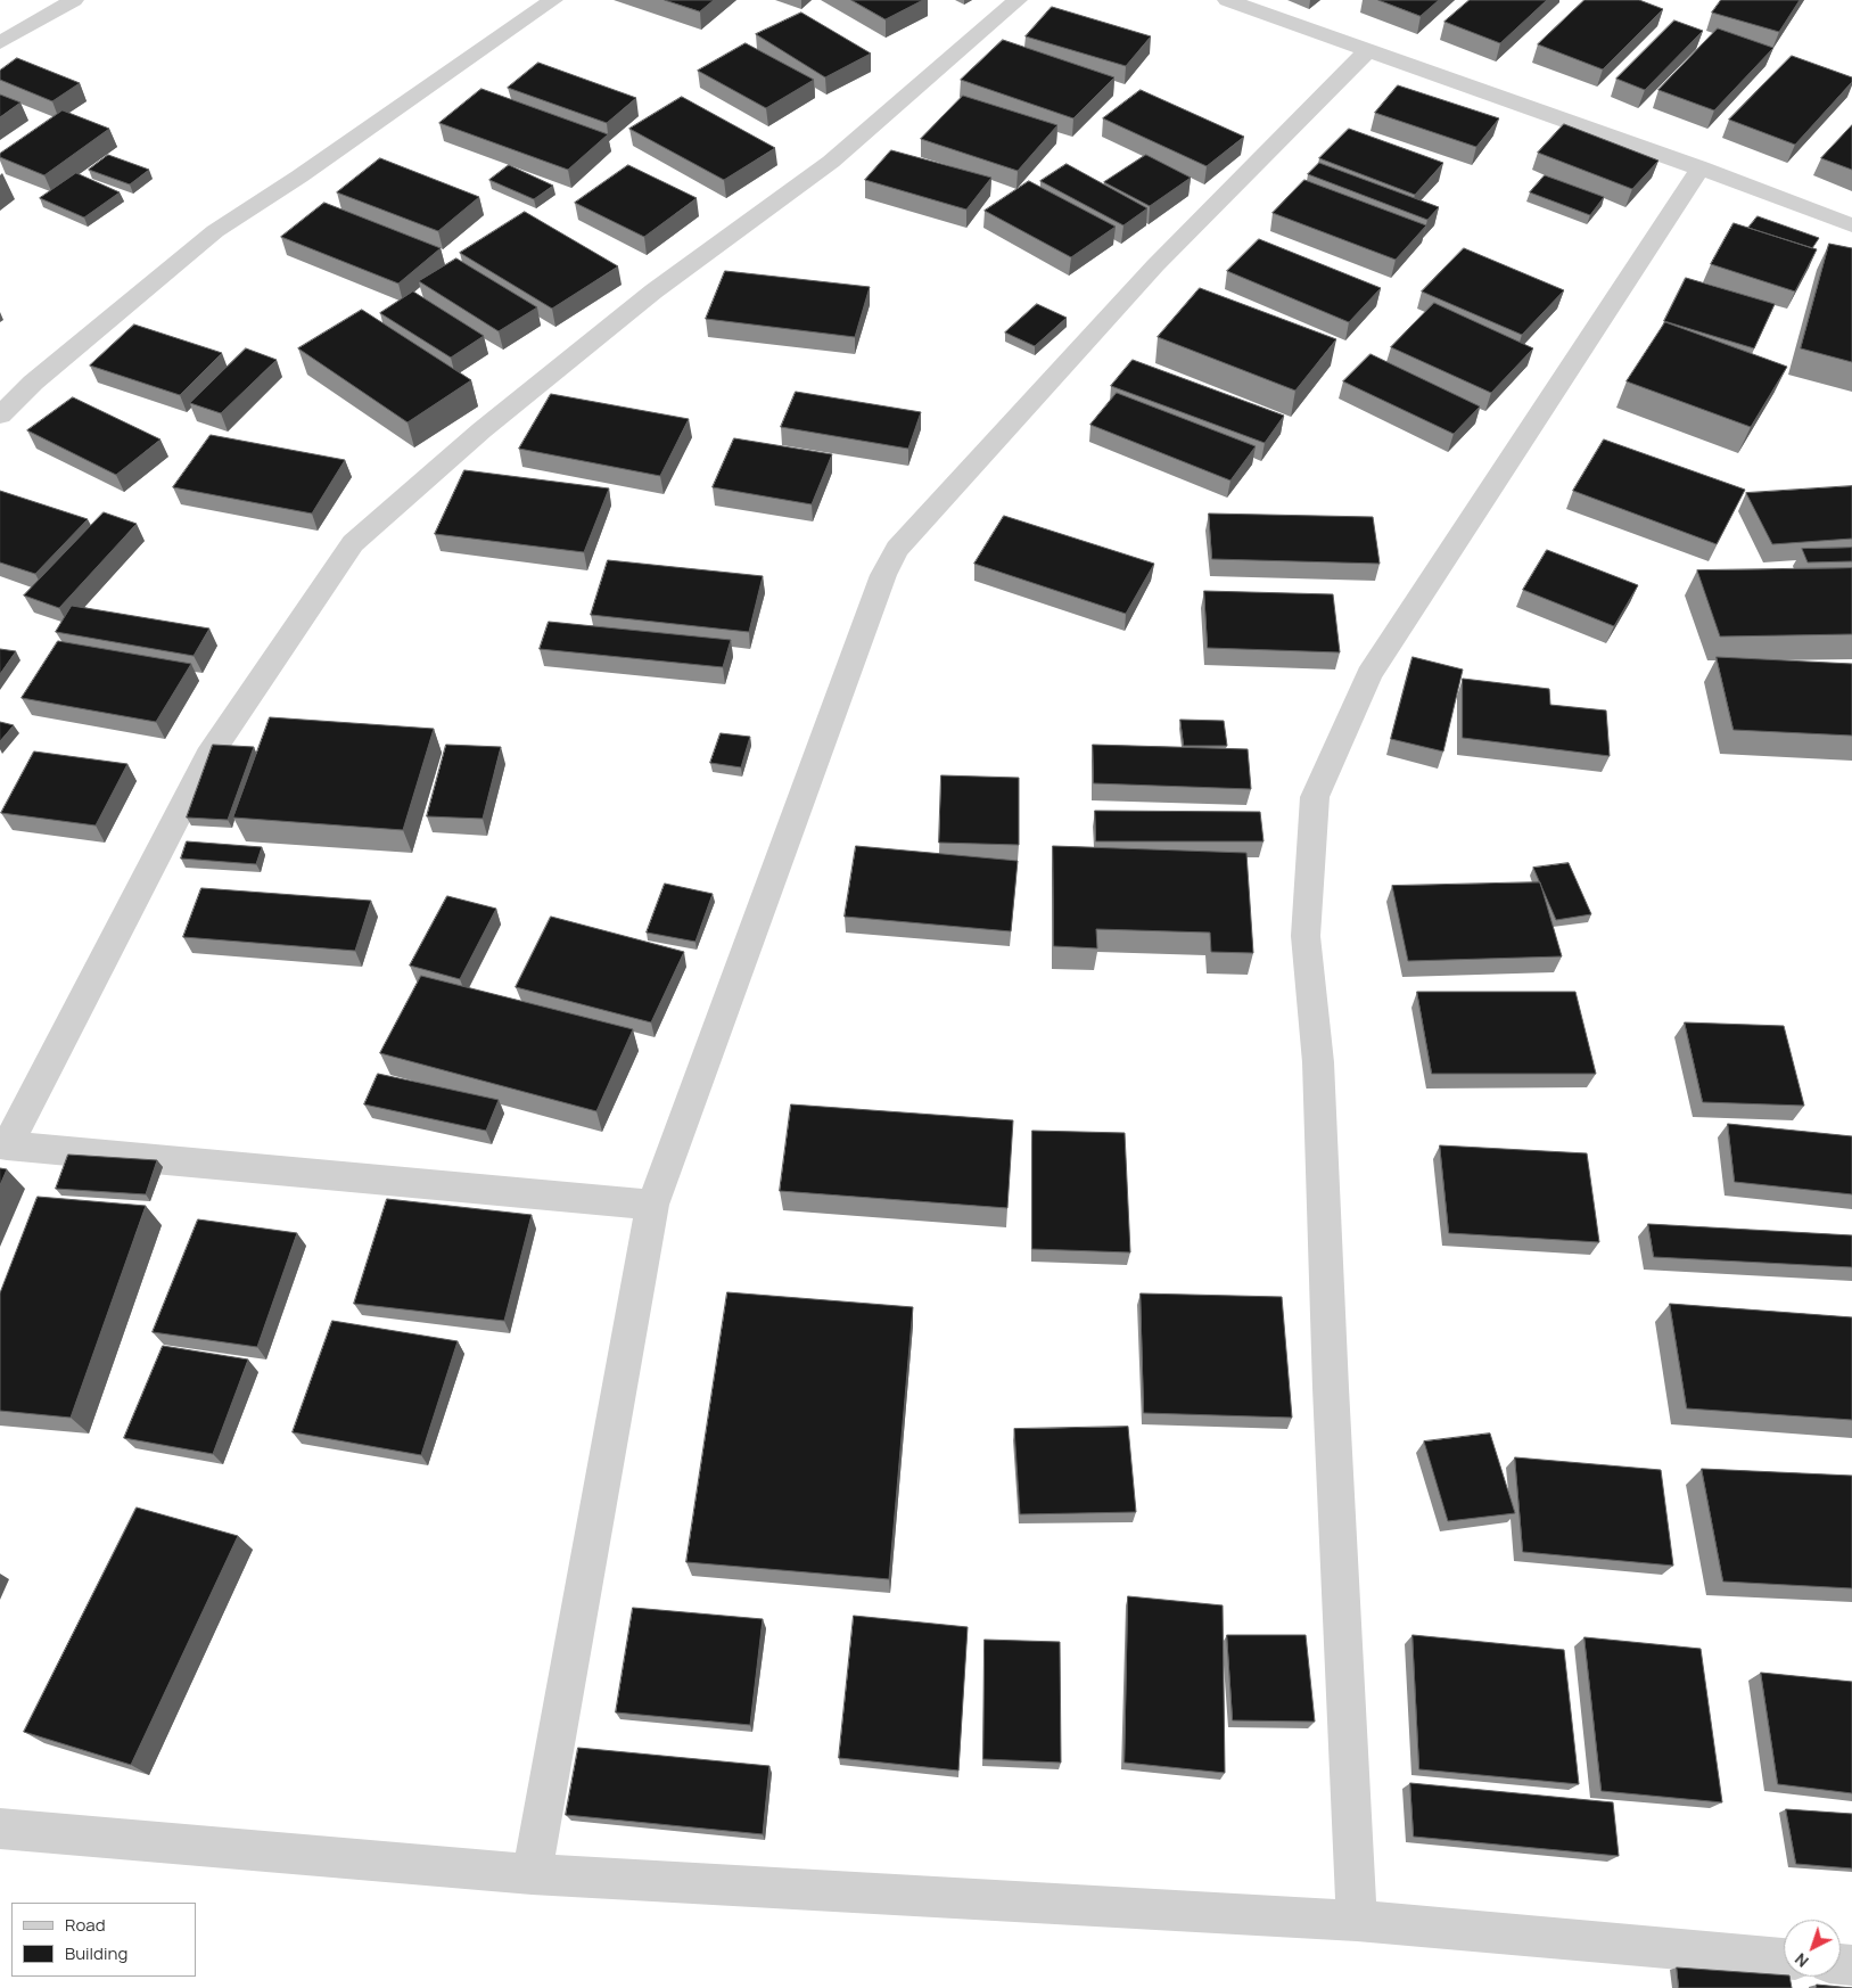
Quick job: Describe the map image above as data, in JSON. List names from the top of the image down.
{
  "legend": ["Road", "Building"],
  "north": "bottom left"
}
